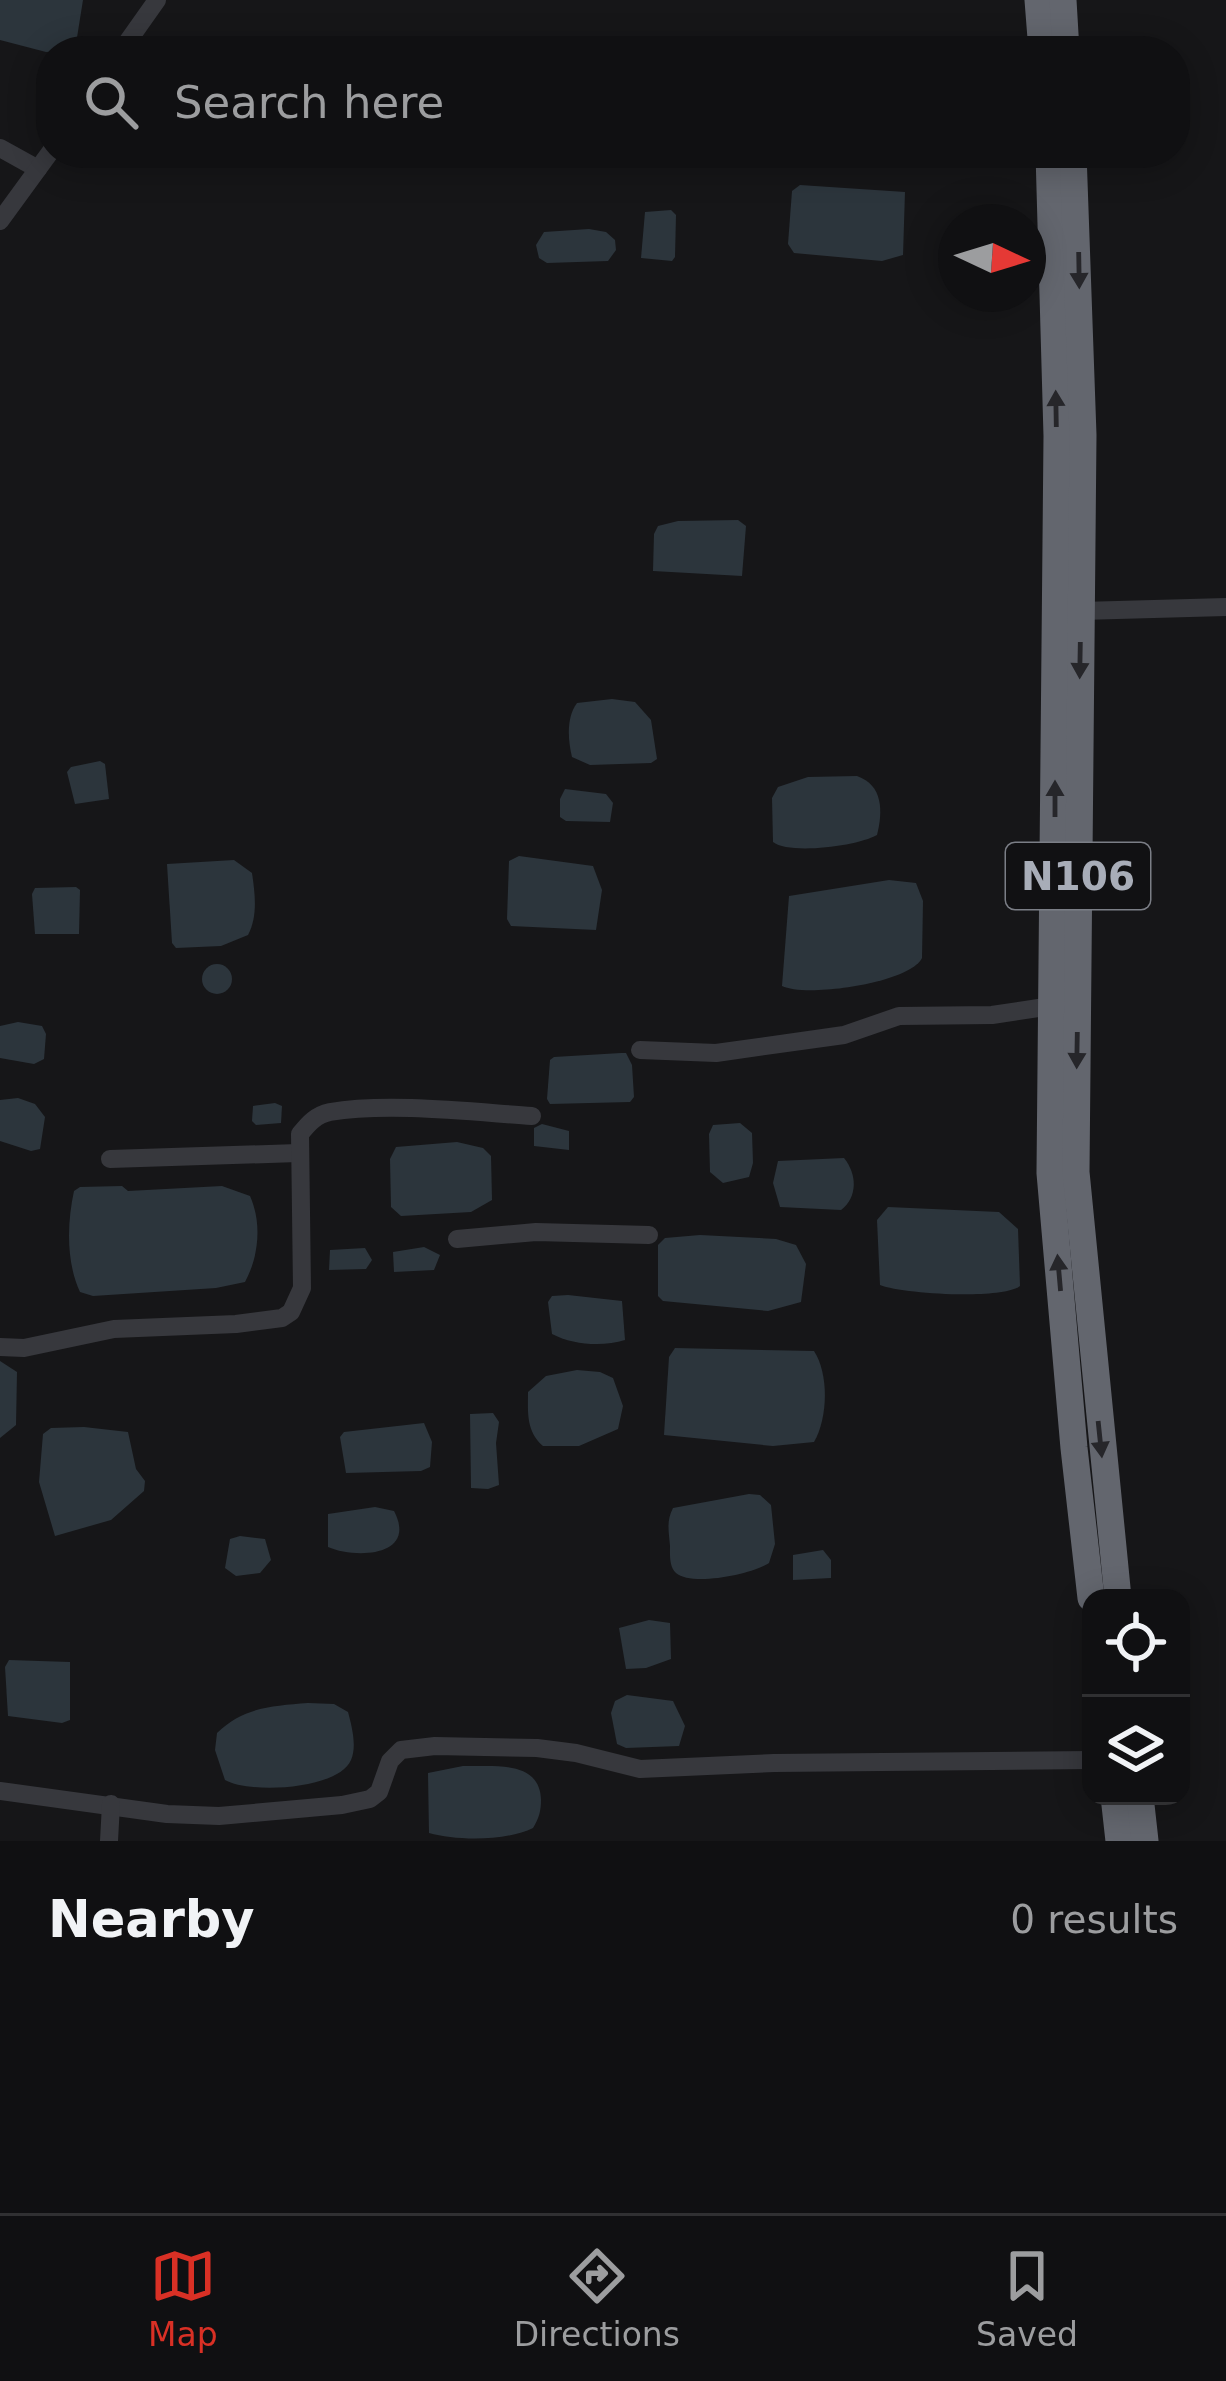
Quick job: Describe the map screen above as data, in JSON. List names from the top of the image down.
{
  "streets": {
    "highway": ["N106"]
  },
  "north": "right",
  "page": {
    "search": "Search here",
    "heading": ["Nearby", "0 results"],
    "nav": ["Map", "Directions", "Saved"]
  }
}
